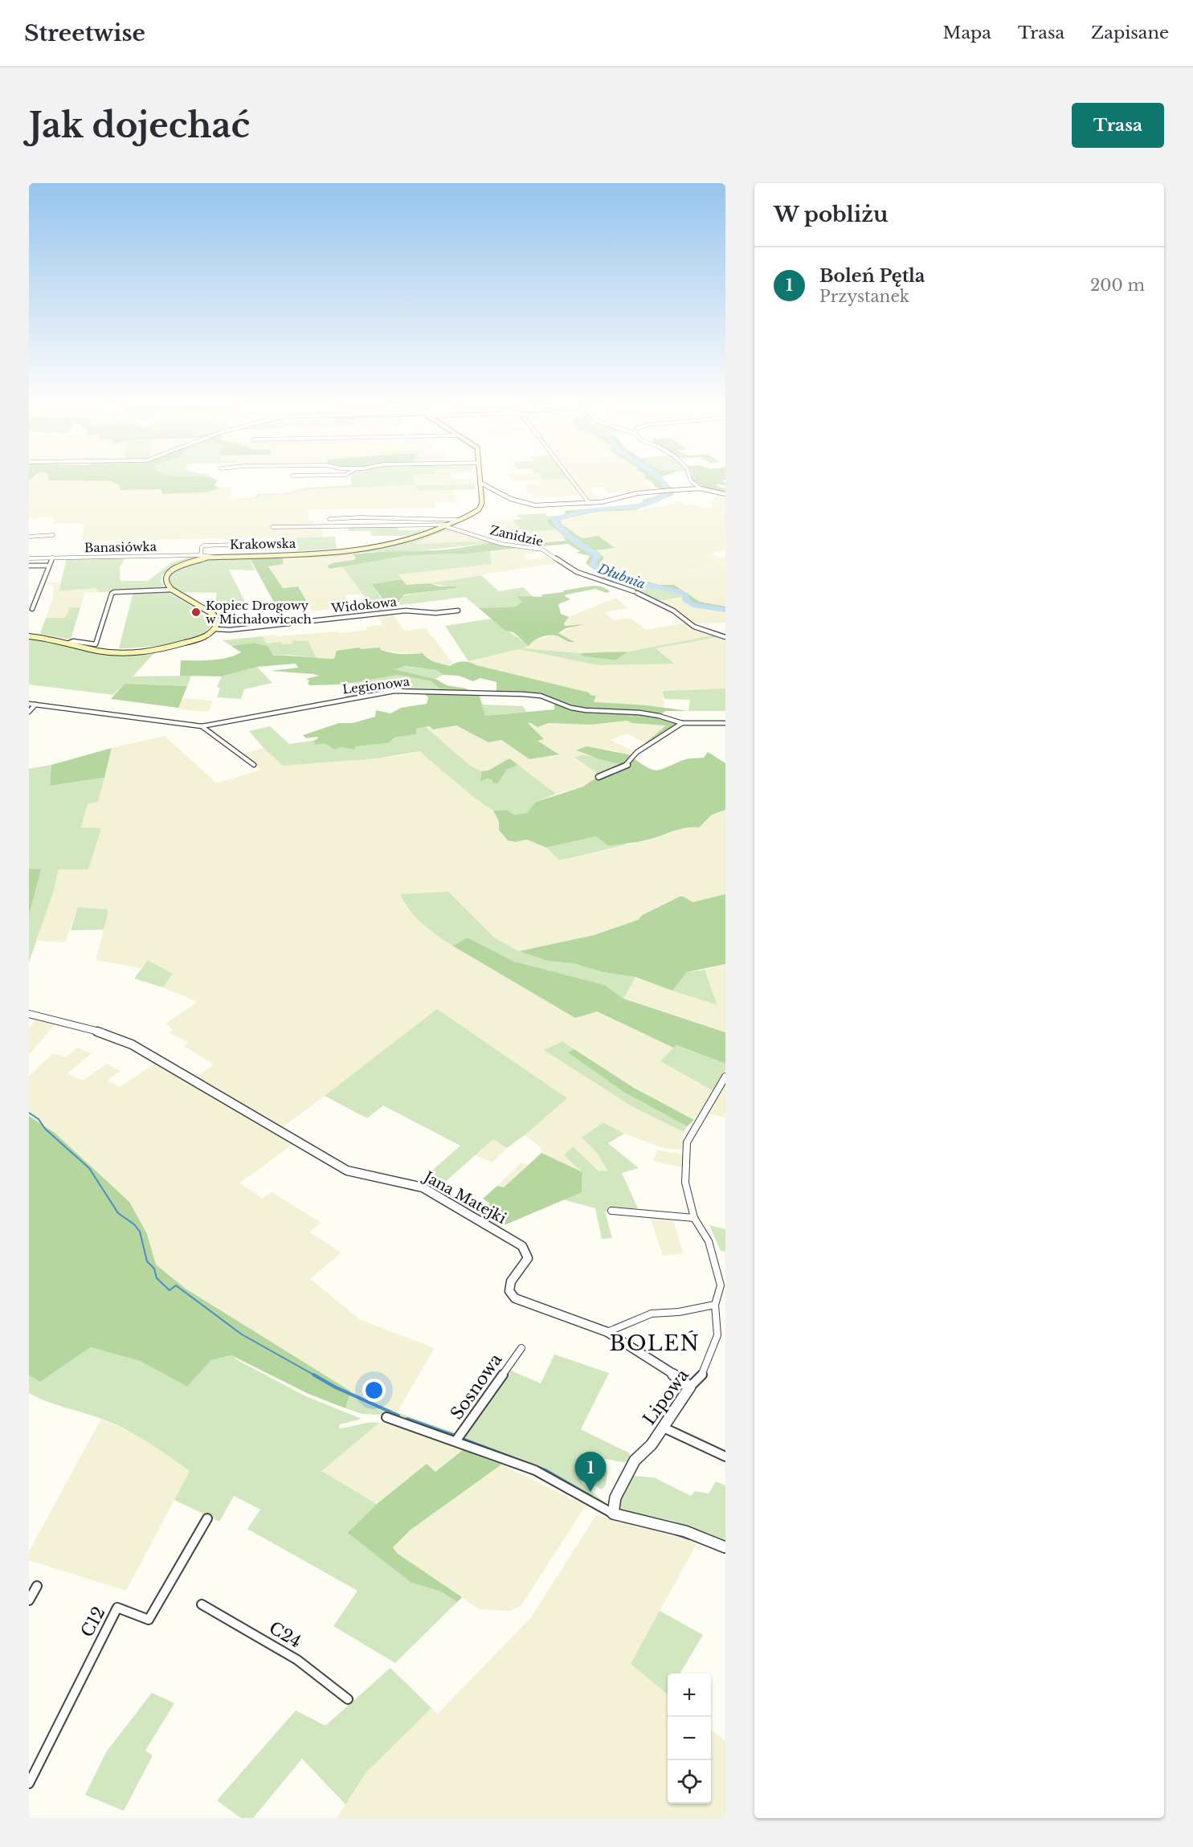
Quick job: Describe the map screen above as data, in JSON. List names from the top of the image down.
{
  "streets": {
    "main road": ["Krakowska"],
    "street": [
      "Zanidzie",
      "Banasiówka",
      "Widokowa",
      "Legionowa",
      "Jana Matejki",
      "Sosnowa",
      "Lipowa",
      "C12",
      "C24"
    ]
  },
  "crossings": [
    ["Zanidzie", "Krakowska"],
    ["Krakowska", "Banasiówka"],
    ["Jana Matejki", "Lipowa"]
  ],
  "districts": ["BOLEŃ"],
  "water": ["Dłubnia"],
  "places": ["Kopiec Drogowy w Michałowicach"],
  "page": {
    "header": "Streetwise",
    "nav": ["Mapa", "Trasa", "Zapisane"],
    "buttons": "Trasa",
    "title": "Jak dojechać",
    "heading": "W pobliżu",
    "list": [
      {
        "mark": "1",
        "name": "Boleń Pętla",
        "note": "Przystanek",
        "value": "200 m"
      }
    ],
    "pins": "1",
    "map_buttons": ["+", "−"]
  }
}
